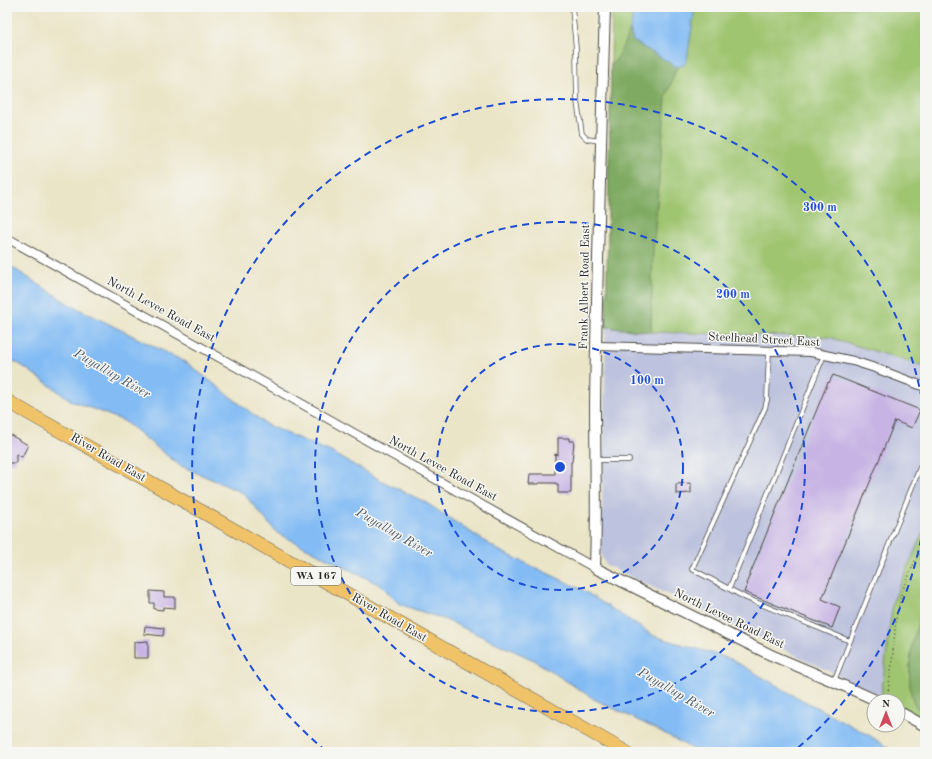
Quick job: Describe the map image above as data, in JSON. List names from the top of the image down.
{
  "streets": {
    "main road": ["River Road East", "WA 167"],
    "street": ["Frank Albert Road East", "North Levee Road East", "Steelhead Street East"]
  },
  "crossings": [
    ["Frank Albert Road East", "North Levee Road East"],
    ["Frank Albert Road East", "Steelhead Street East"]
  ],
  "water": ["Puyallup River"],
  "north": "top",
  "rings": ["300 m", "200 m", "100 m"]
}
